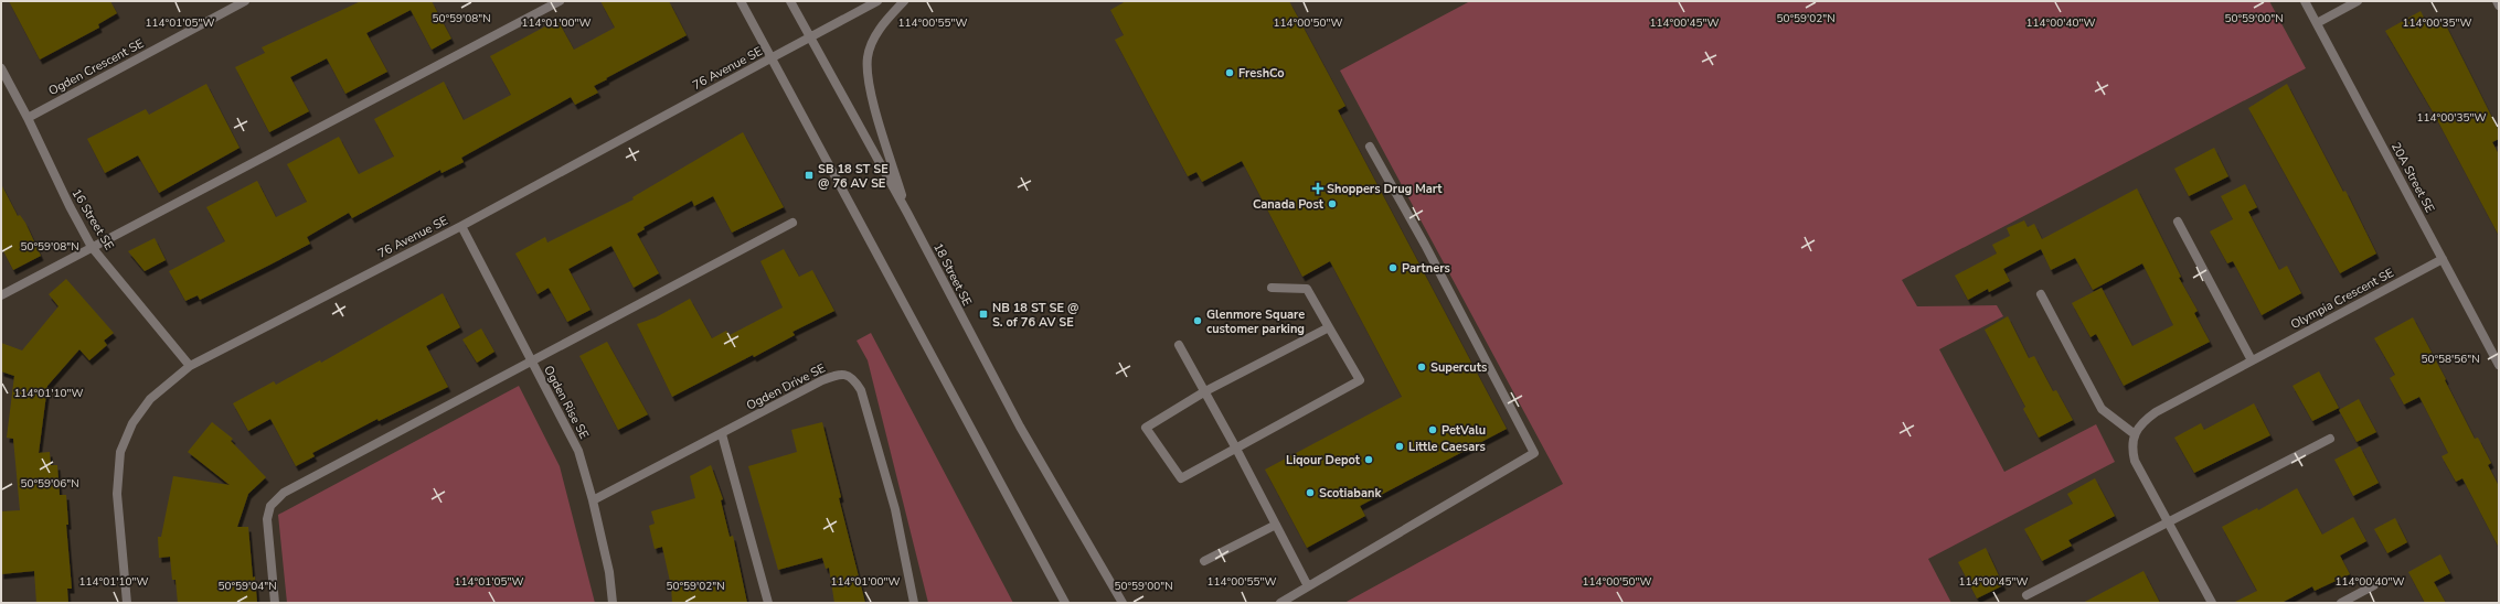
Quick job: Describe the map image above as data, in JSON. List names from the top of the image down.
{
  "streets": {
    "street": [
      "Ogden Crescent SE",
      "76 Avenue SE",
      "20A Street SE",
      "16 Street SE",
      "18 Street SE",
      "Olympia Crescent SE",
      "Ogden Drive SE",
      "Ogden Rise SE"
    ]
  },
  "crossings": [
    ["Ogden Crescent SE", "16 Street SE"],
    ["76 Avenue SE", "16 Street SE"],
    ["76 Avenue SE", "18 Street SE"],
    ["76 Avenue SE", "Ogden Rise SE"],
    ["20A Street SE", "Olympia Crescent SE"],
    ["Ogden Drive SE", "Ogden Rise SE"]
  ],
  "places": {
    "other": [
      "FreshCo",
      "Canada Post",
      "Partners",
      "Glenmore Square customer parking",
      "Supercuts",
      "PetValu",
      "Little Caesars",
      "Liqour Depot",
      "Scotiabank"
    ],
    "transit": ["SB 18 ST SE @ 76 AV SE", "NB 18 ST SE @ S. of 76 AV SE"],
    "health": ["Shoppers Drug Mart"]
  },
  "coordinates": [
    "50°59'08\"N",
    "50°59'02\"N",
    "50°59'00\"N",
    "114°00'35\"W",
    "114°01'05\"W",
    "114°01'00\"W",
    "114°00'55\"W",
    "114°00'50\"W",
    "114°00'45\"W",
    "114°00'40\"W",
    "50°58'56\"N",
    "114°01'10\"W",
    "50°59'06\"N",
    "50°59'04\"N"
  ]
}
